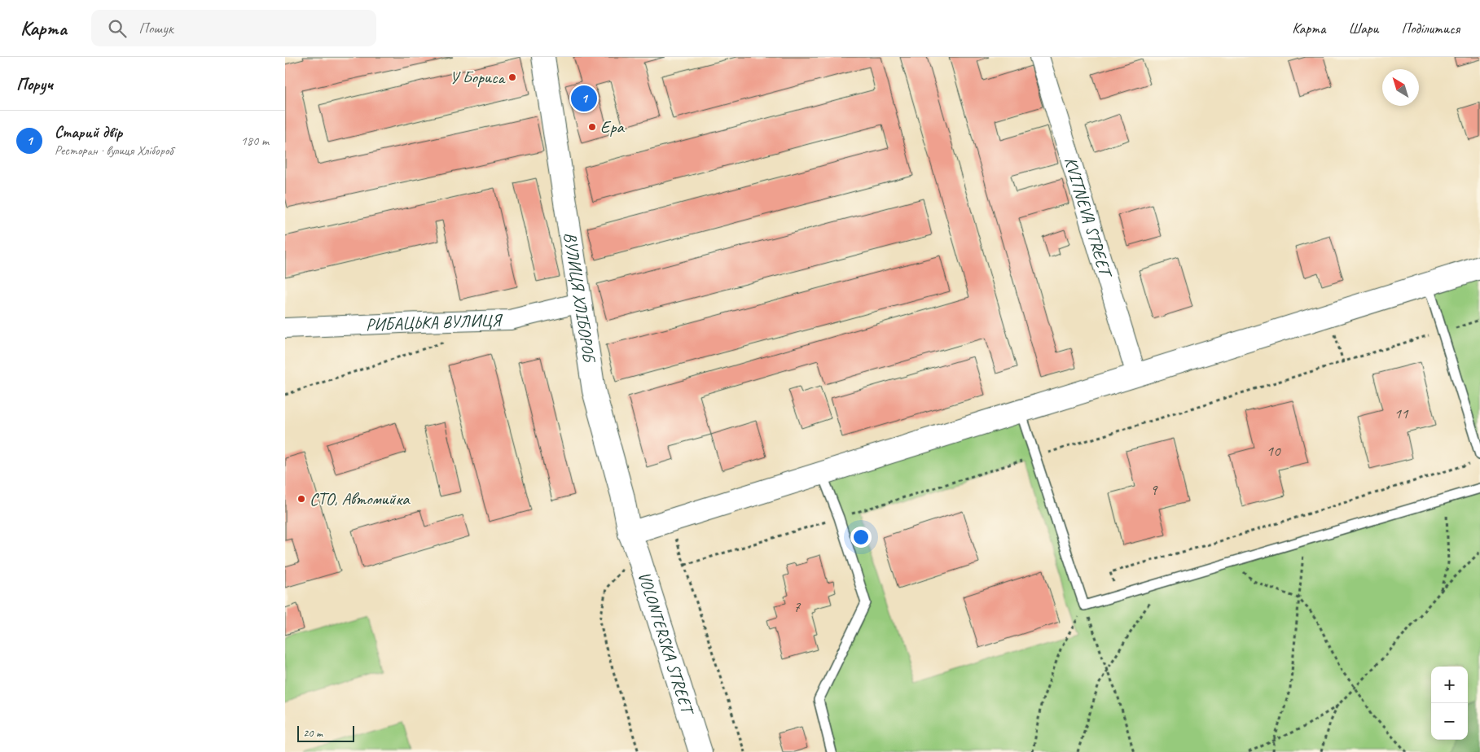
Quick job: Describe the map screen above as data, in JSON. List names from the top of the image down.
{
  "streets": {
    "street": [
      "KVITNEVA STREET",
      "ВУЛИЦЯ ХЛІБОРОБ",
      "РИБАЦЬКА ВУЛИЦЯ",
      "VOLONTERSKA STREET"
    ]
  },
  "crossings": [
    ["ВУЛИЦЯ ХЛІБОРОБ", "РИБАЦЬКА ВУЛИЦЯ"],
    ["ВУЛИЦЯ ХЛІБОРОБ", "VOLONTERSKA STREET"]
  ],
  "places": ["У Бориса", "Ера", "СТО, Автомийка"],
  "house_numbers": [
    "11",
    "10",
    "9",
    "7"
  ],
  "scale_bar": "20 m",
  "north": "top left",
  "page": {
    "header": "Карта",
    "search": "Пошук",
    "nav": ["Карта", "Шари", "Поділитися"],
    "heading": "Поруч",
    "pins": "1",
    "list": [
      {
        "mark": "1",
        "name": "Старий двір",
        "note": "Ресторан · вулиця Хлібороб",
        "value": "180 m"
      }
    ],
    "map_buttons": ["+", "−"],
    "scale": "20 m"
  }
}
